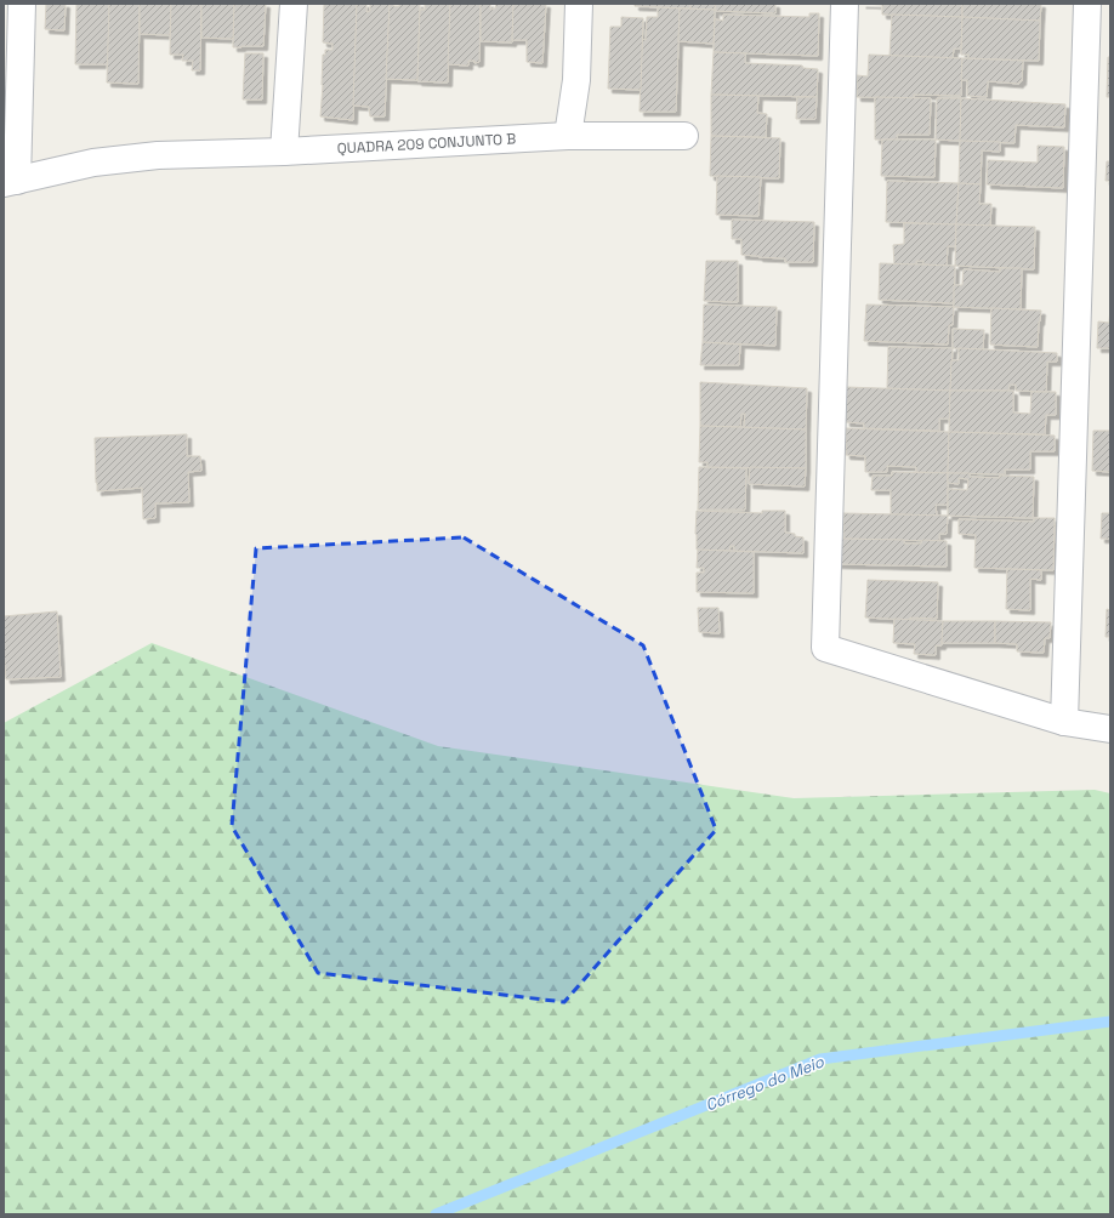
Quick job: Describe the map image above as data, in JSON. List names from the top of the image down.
{
  "streets": {
    "street": ["QUADRA 209 CONJUNTO B"]
  },
  "water": ["Córrego do Meio"]
}
